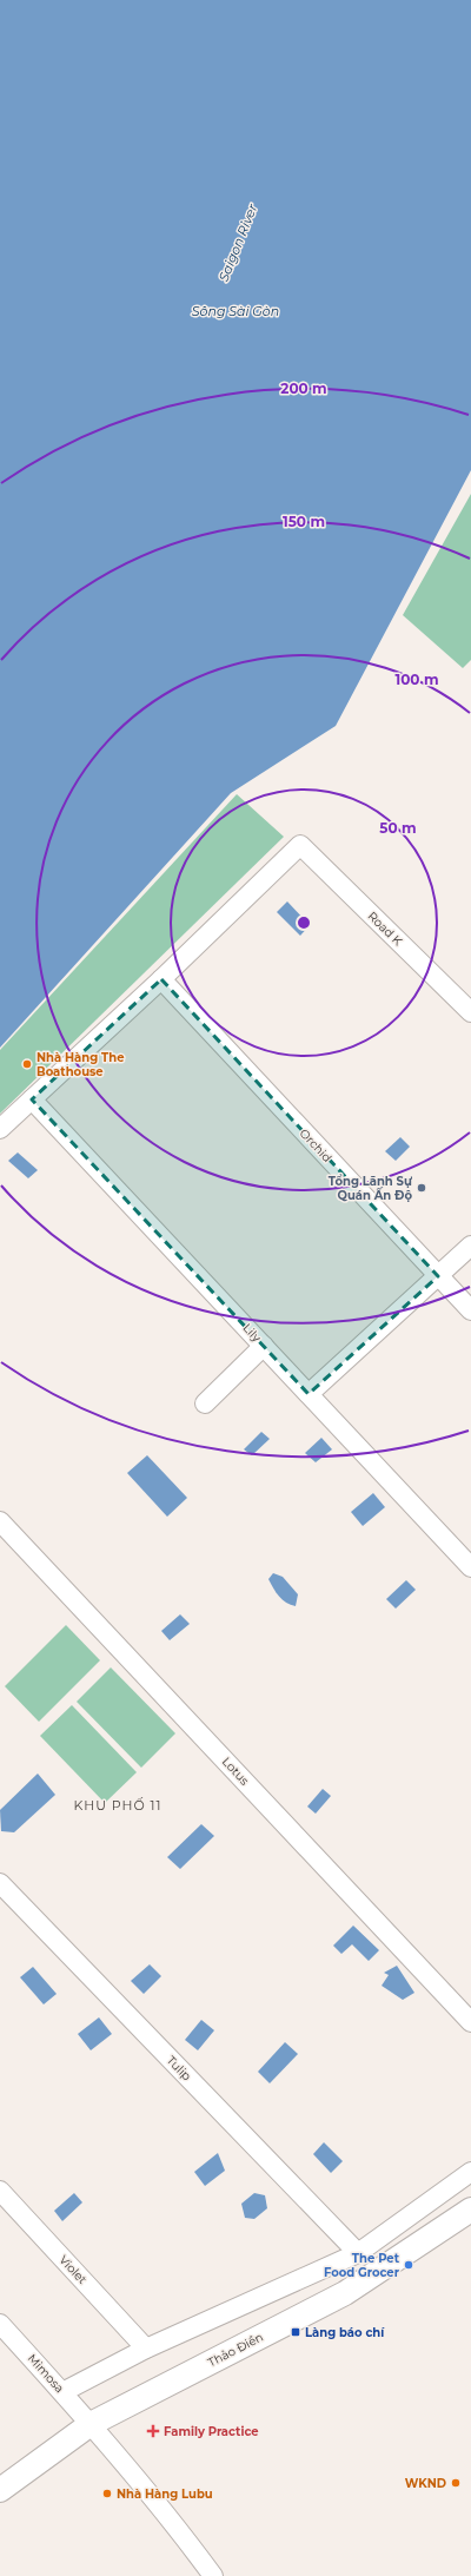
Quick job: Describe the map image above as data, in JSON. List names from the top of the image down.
{
  "streets": {
    "main road": ["Thảo Điền"],
    "street": [
      "Road K",
      "Orchid",
      "Lily",
      "Lotus",
      "Tulip",
      "Violet",
      "Mimosa"
    ]
  },
  "crossings": [
    ["Road K", "Orchid"],
    ["Thảo Điền", "Mimosa"]
  ],
  "districts": ["KHU PHỐ 11"],
  "water": ["Saigon River", "Sông Sài Gòn"],
  "places": {
    "other": [
      "Nhà Hàng The Boathouse",
      "Tổng Lãnh Sự Quán Ấn Độ",
      "The Pet Food Grocer",
      "WKND",
      "Nhà Hàng Lubu"
    ],
    "transit": ["Làng báo chí"],
    "health": ["Family Practice"]
  },
  "rings": [
    "200 m",
    "150 m",
    "100 m",
    "50 m"
  ]
}
